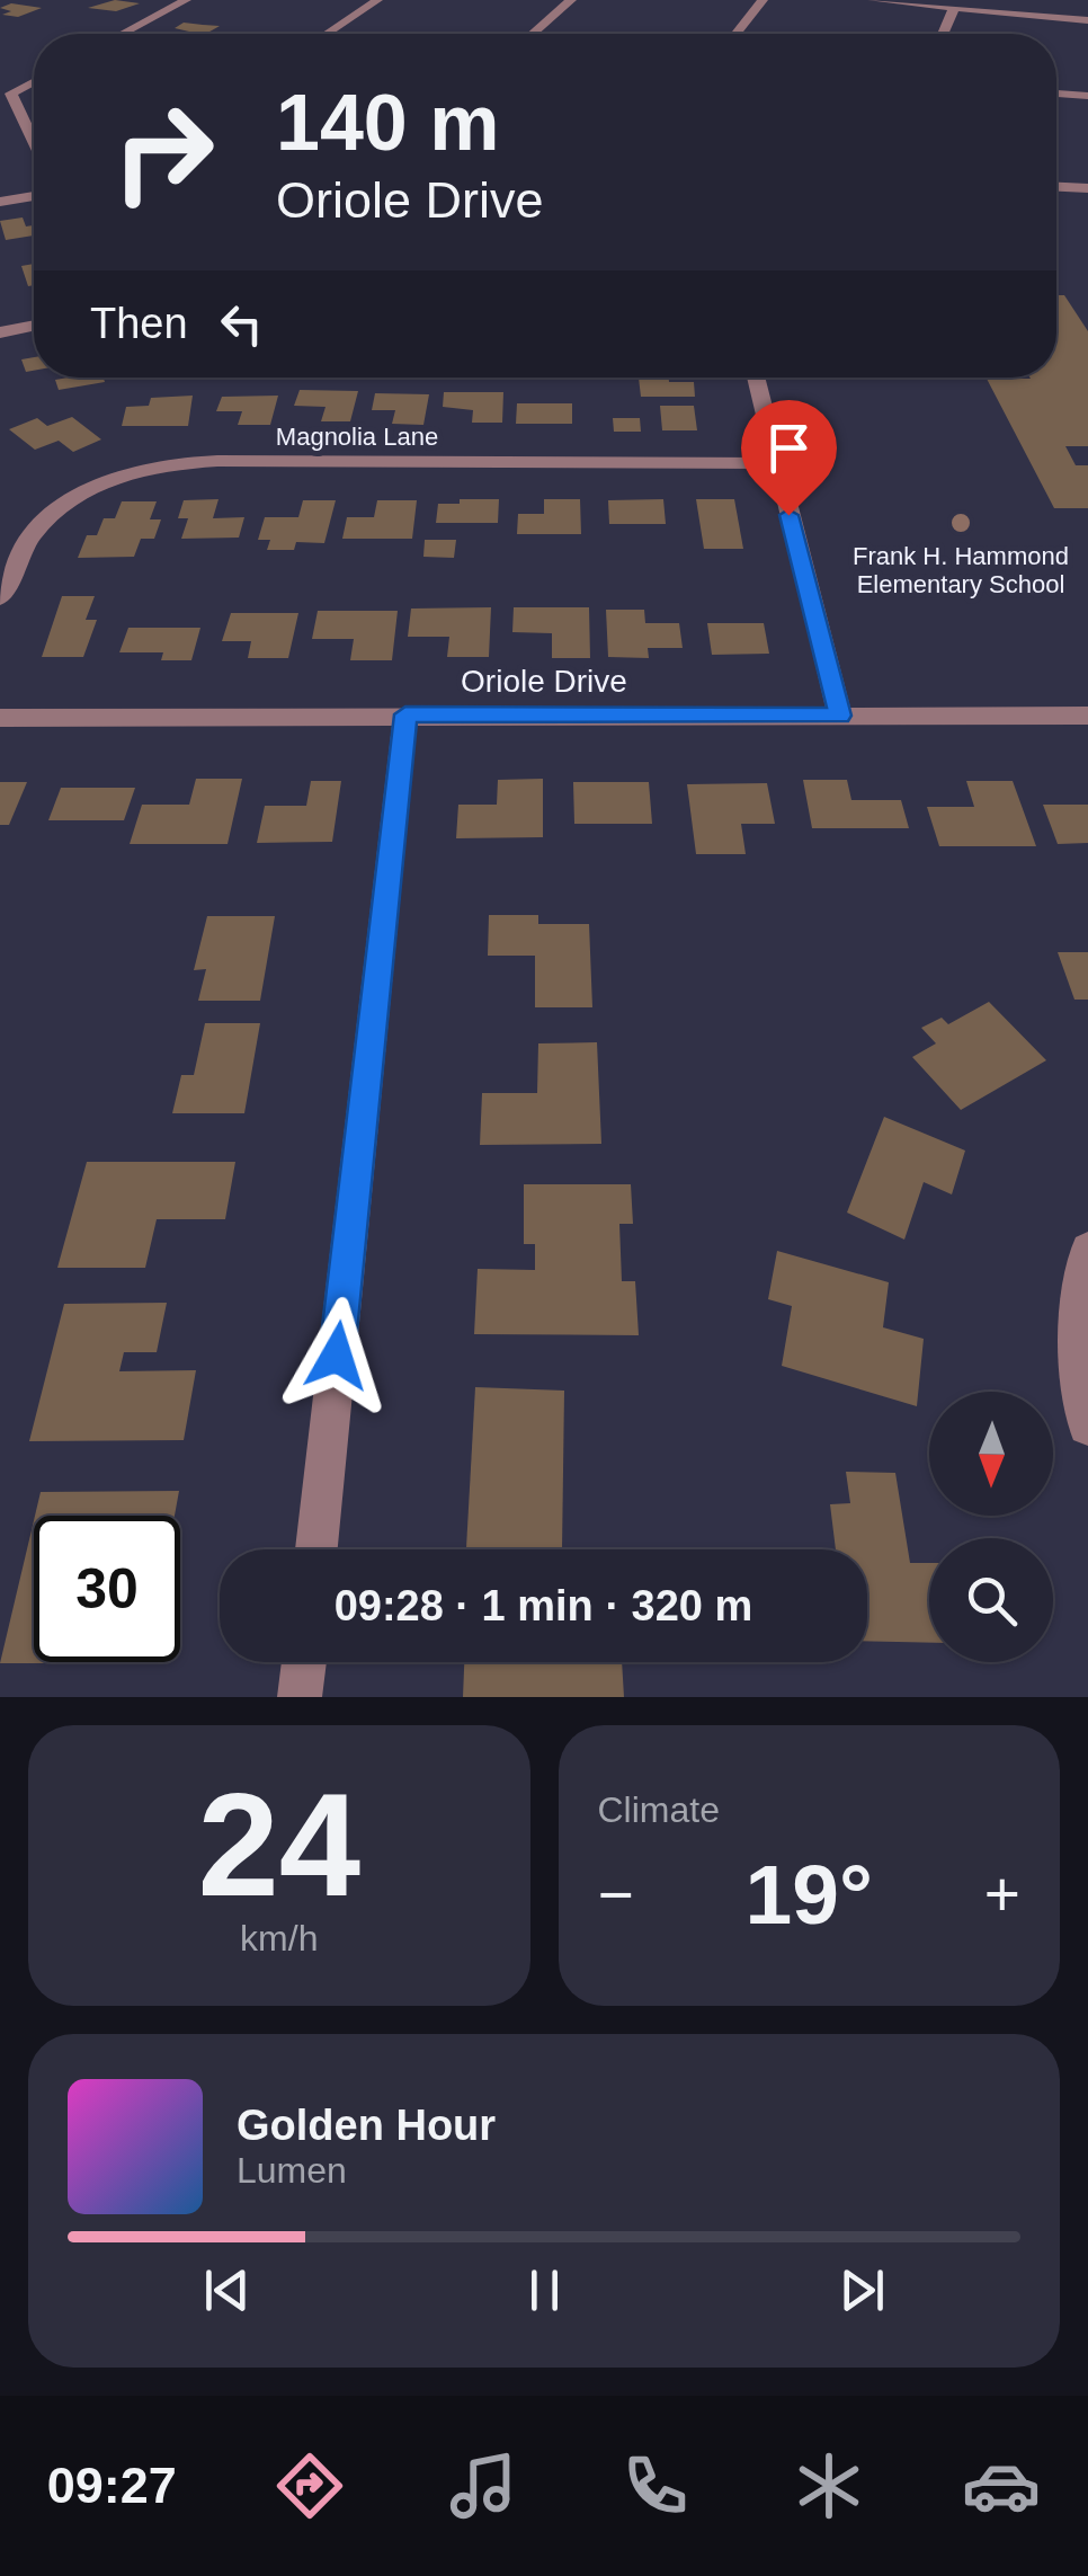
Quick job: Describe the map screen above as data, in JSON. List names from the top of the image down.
{
  "streets": {
    "street": ["Magnolia Lane", "Oriole Drive"]
  },
  "places": ["Frank H. Hammond Elementary School"],
  "north": "bottom",
  "page": {
    "turn": ["140 m", "Oriole Drive"],
    "then": "Then",
    "limit": "30",
    "trip": "09:28 · 1 min · 320 m",
    "tile": [
      ["24", "km/h"],
      "Climate"
    ],
    "heat": ["−", "19°", "+"],
    "song": ["Golden Hour", "Lumen"],
    "tabs": "09:27"
  }
}
